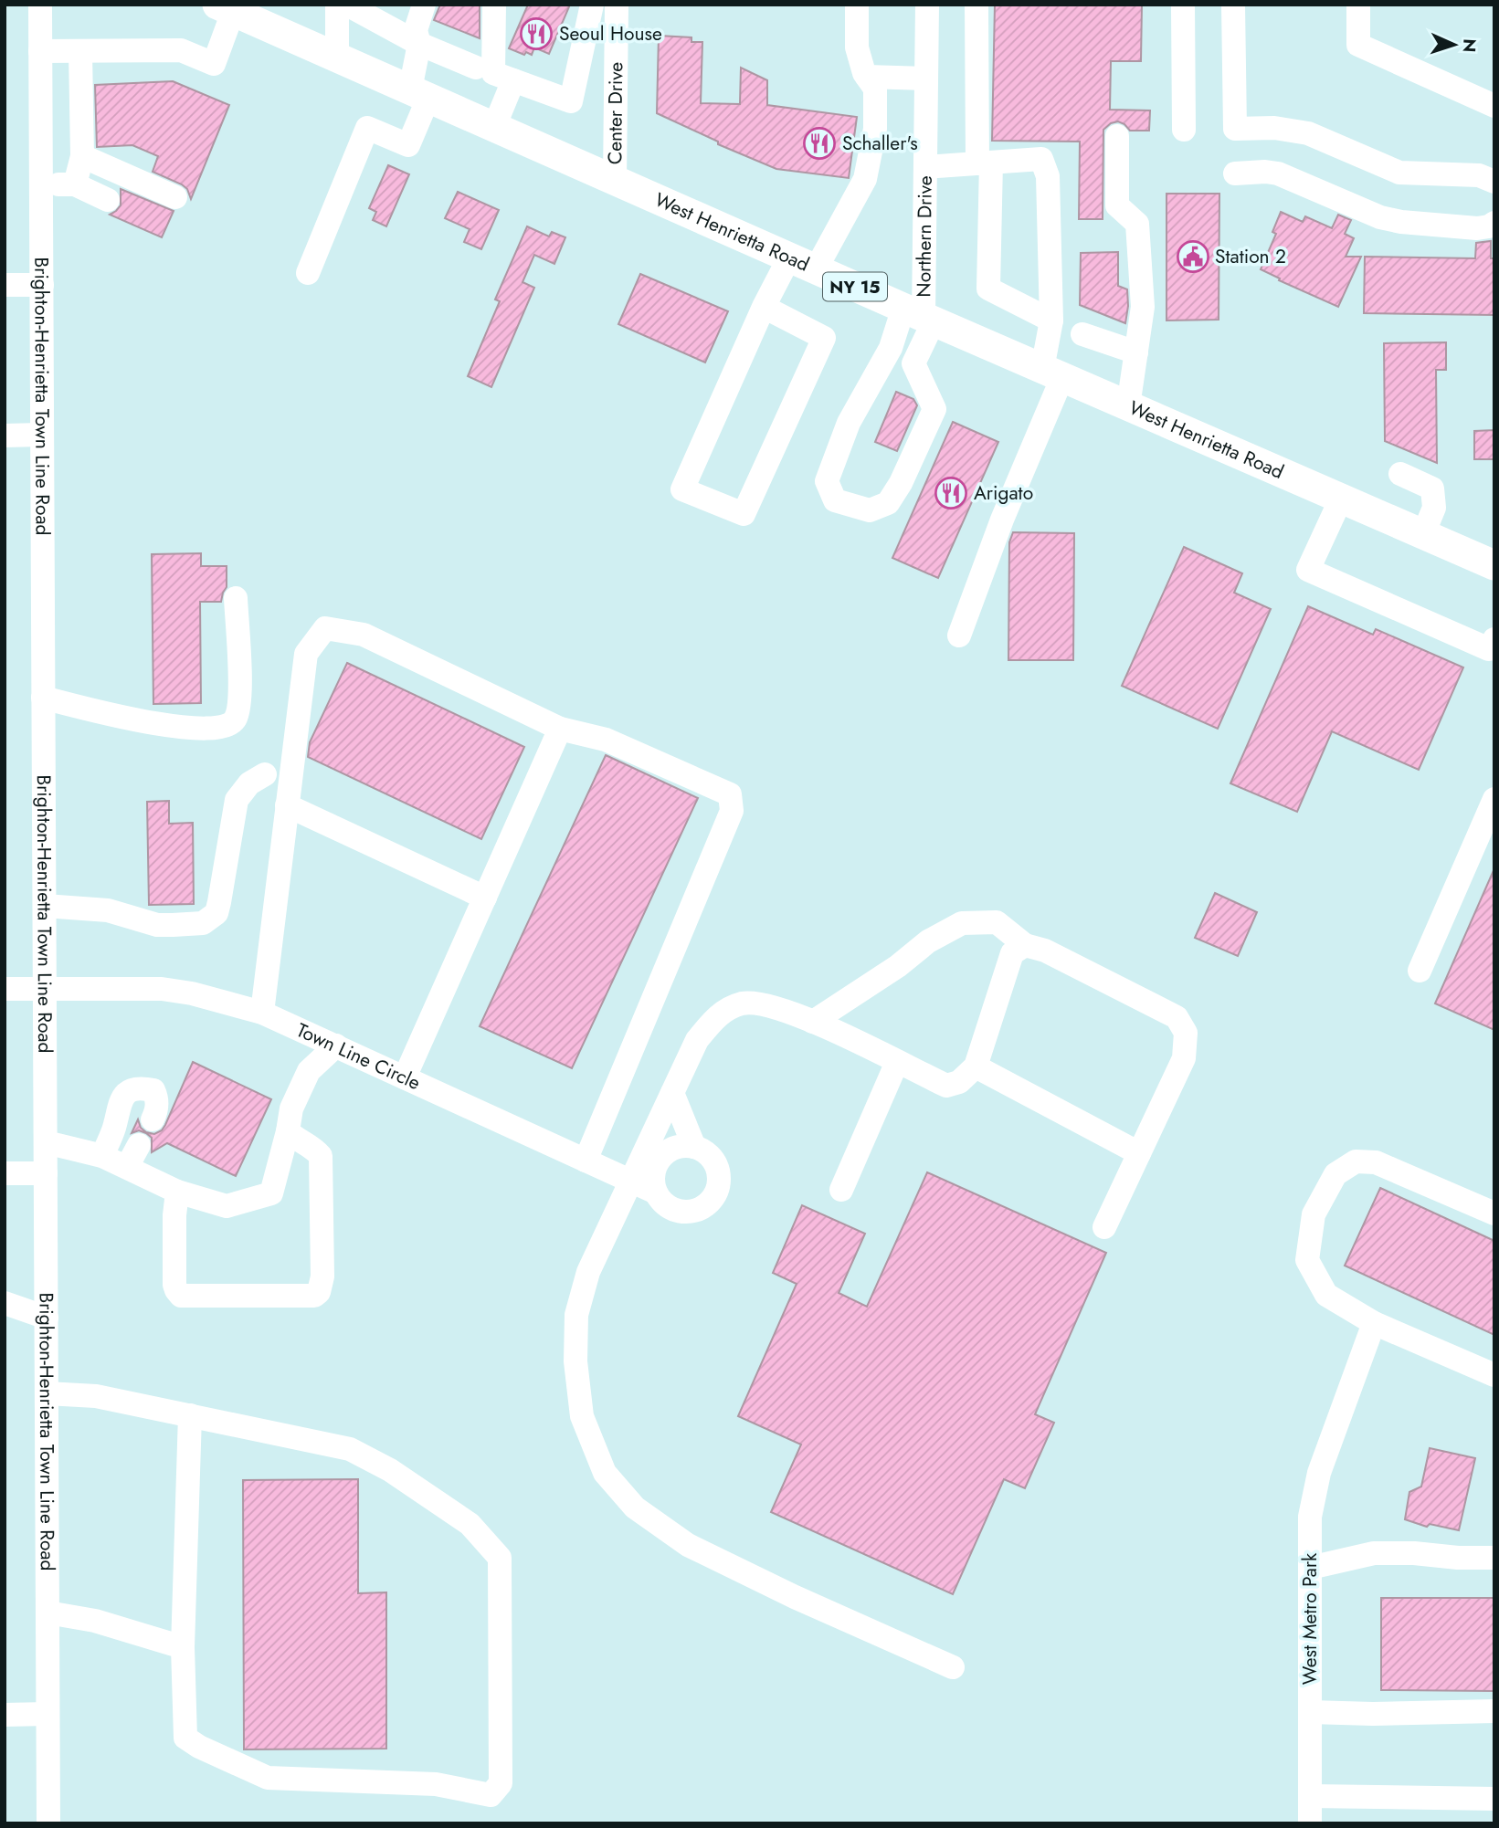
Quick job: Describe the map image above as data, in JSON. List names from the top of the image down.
{
  "streets": {
    "main road": ["West Henrietta Road", "NY 15"],
    "street": [
      "Center Drive",
      "Northern Drive",
      "Brighton-Henrietta Town Line Road",
      "Town Line Circle",
      "West Metro Park"
    ]
  },
  "crossings": [
    ["Center Drive", "West Henrietta Road"],
    ["West Henrietta Road", "Northern Drive"],
    ["Brighton-Henrietta Town Line Road", "Town Line Circle"]
  ],
  "places": {
    "restaurant": ["Seoul House", "Schaller's", "Arigato"],
    "public building": ["Station 2"]
  },
  "north": "right"
}
